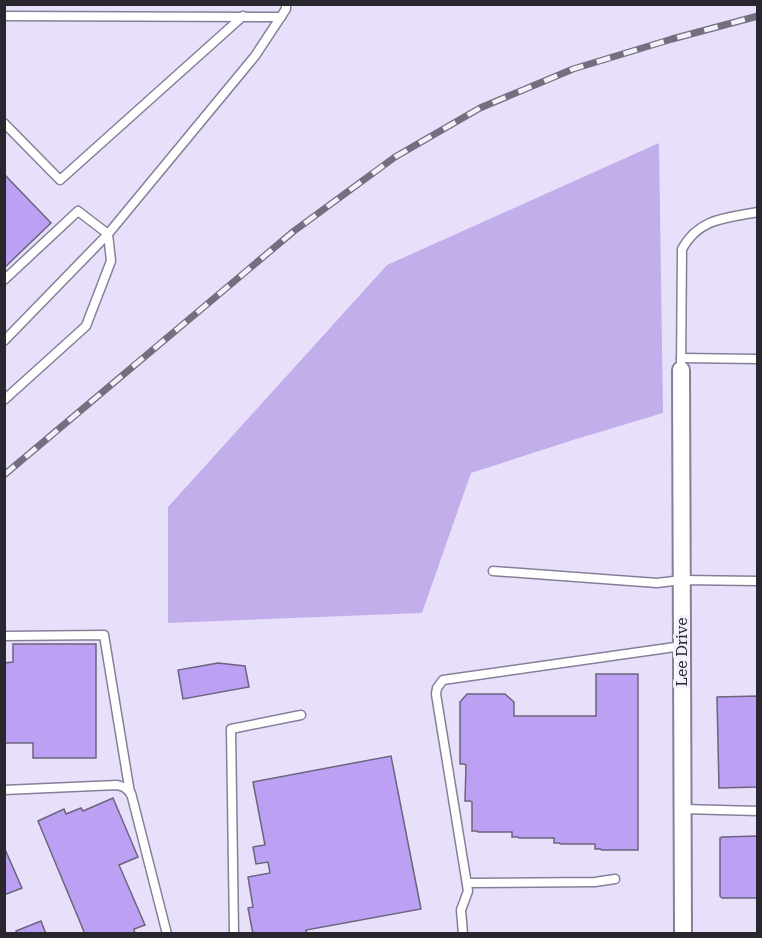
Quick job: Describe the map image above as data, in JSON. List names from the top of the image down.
{
  "streets": {
    "street": ["Lee Drive"]
  }
}
